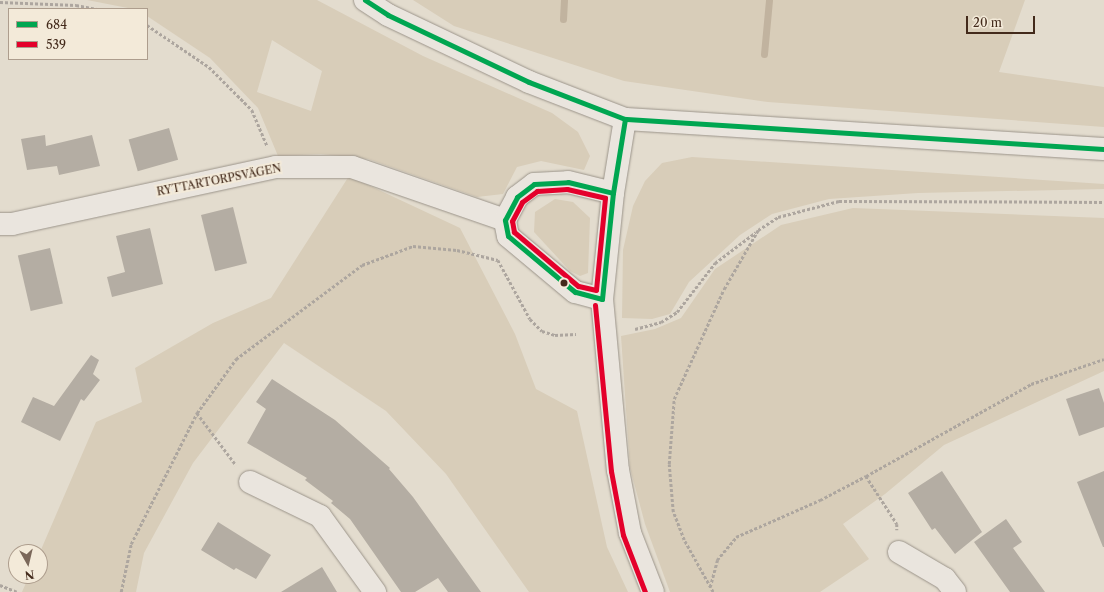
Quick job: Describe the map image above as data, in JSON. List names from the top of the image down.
{
  "streets": {
    "street": ["RYTTARTORPSVÄGEN"]
  },
  "lines": ["transit line 684", "transit line 539"],
  "legend": ["684", "539"],
  "scale_bar": "20 m",
  "north": "bottom"
}
